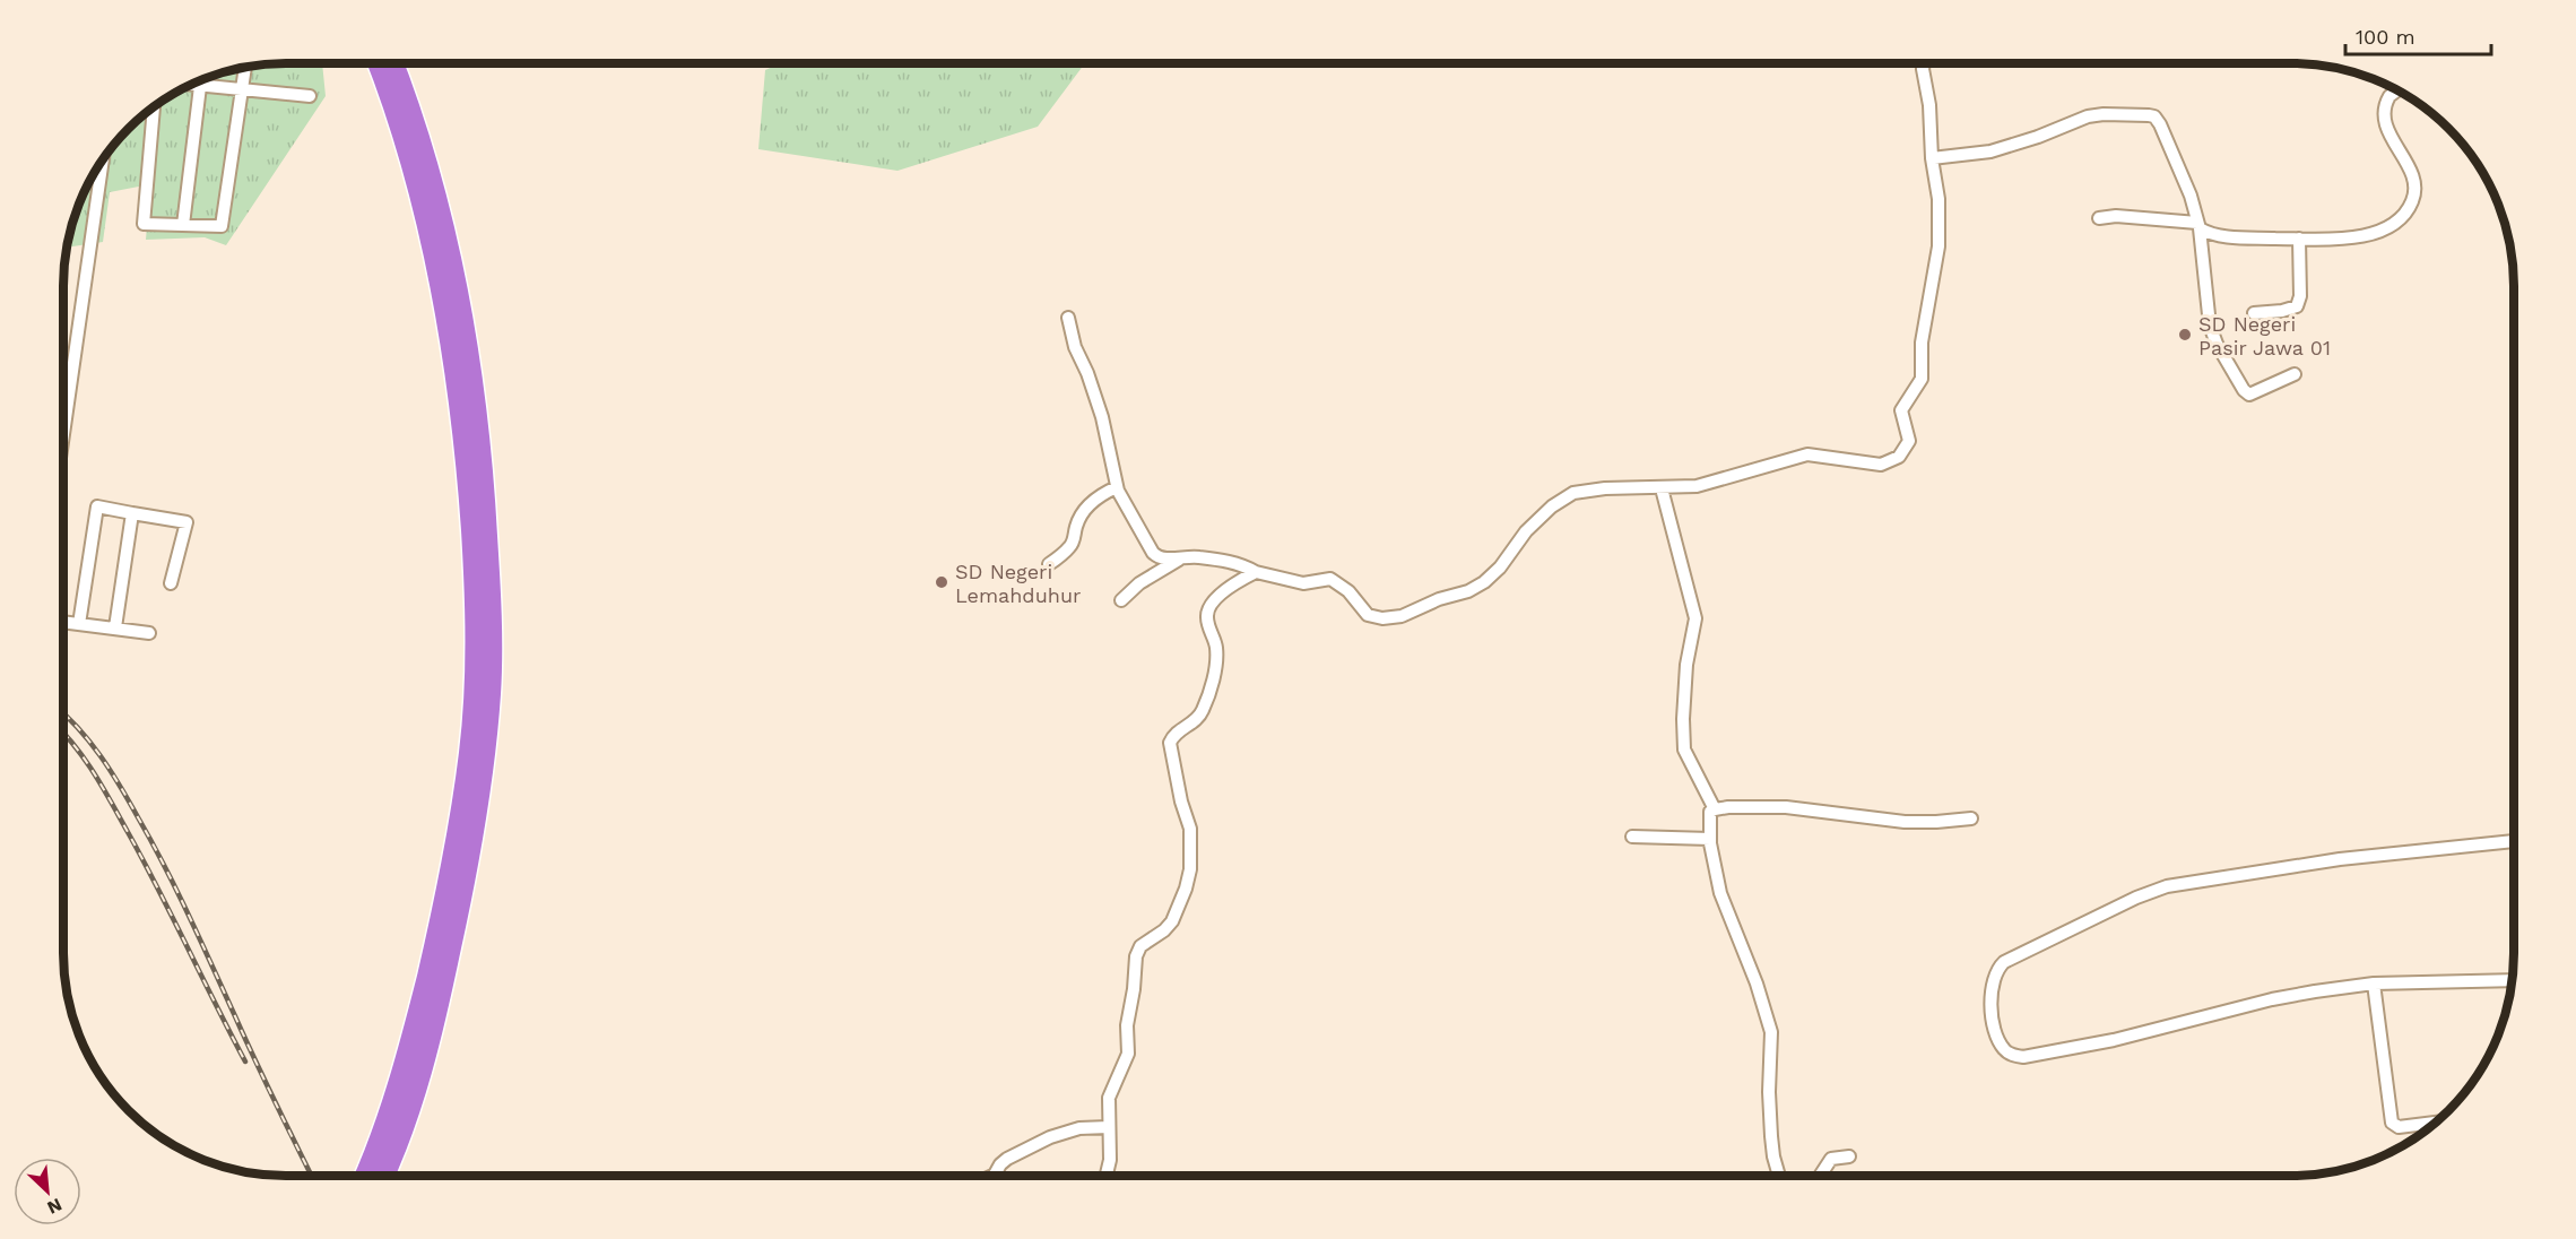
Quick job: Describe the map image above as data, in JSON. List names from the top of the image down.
{
  "places": ["SD Negeri Pasir Jawa 01", "SD Negeri Lemahduhur"],
  "scale_bar": "100 m",
  "north": "bottom right"
}
